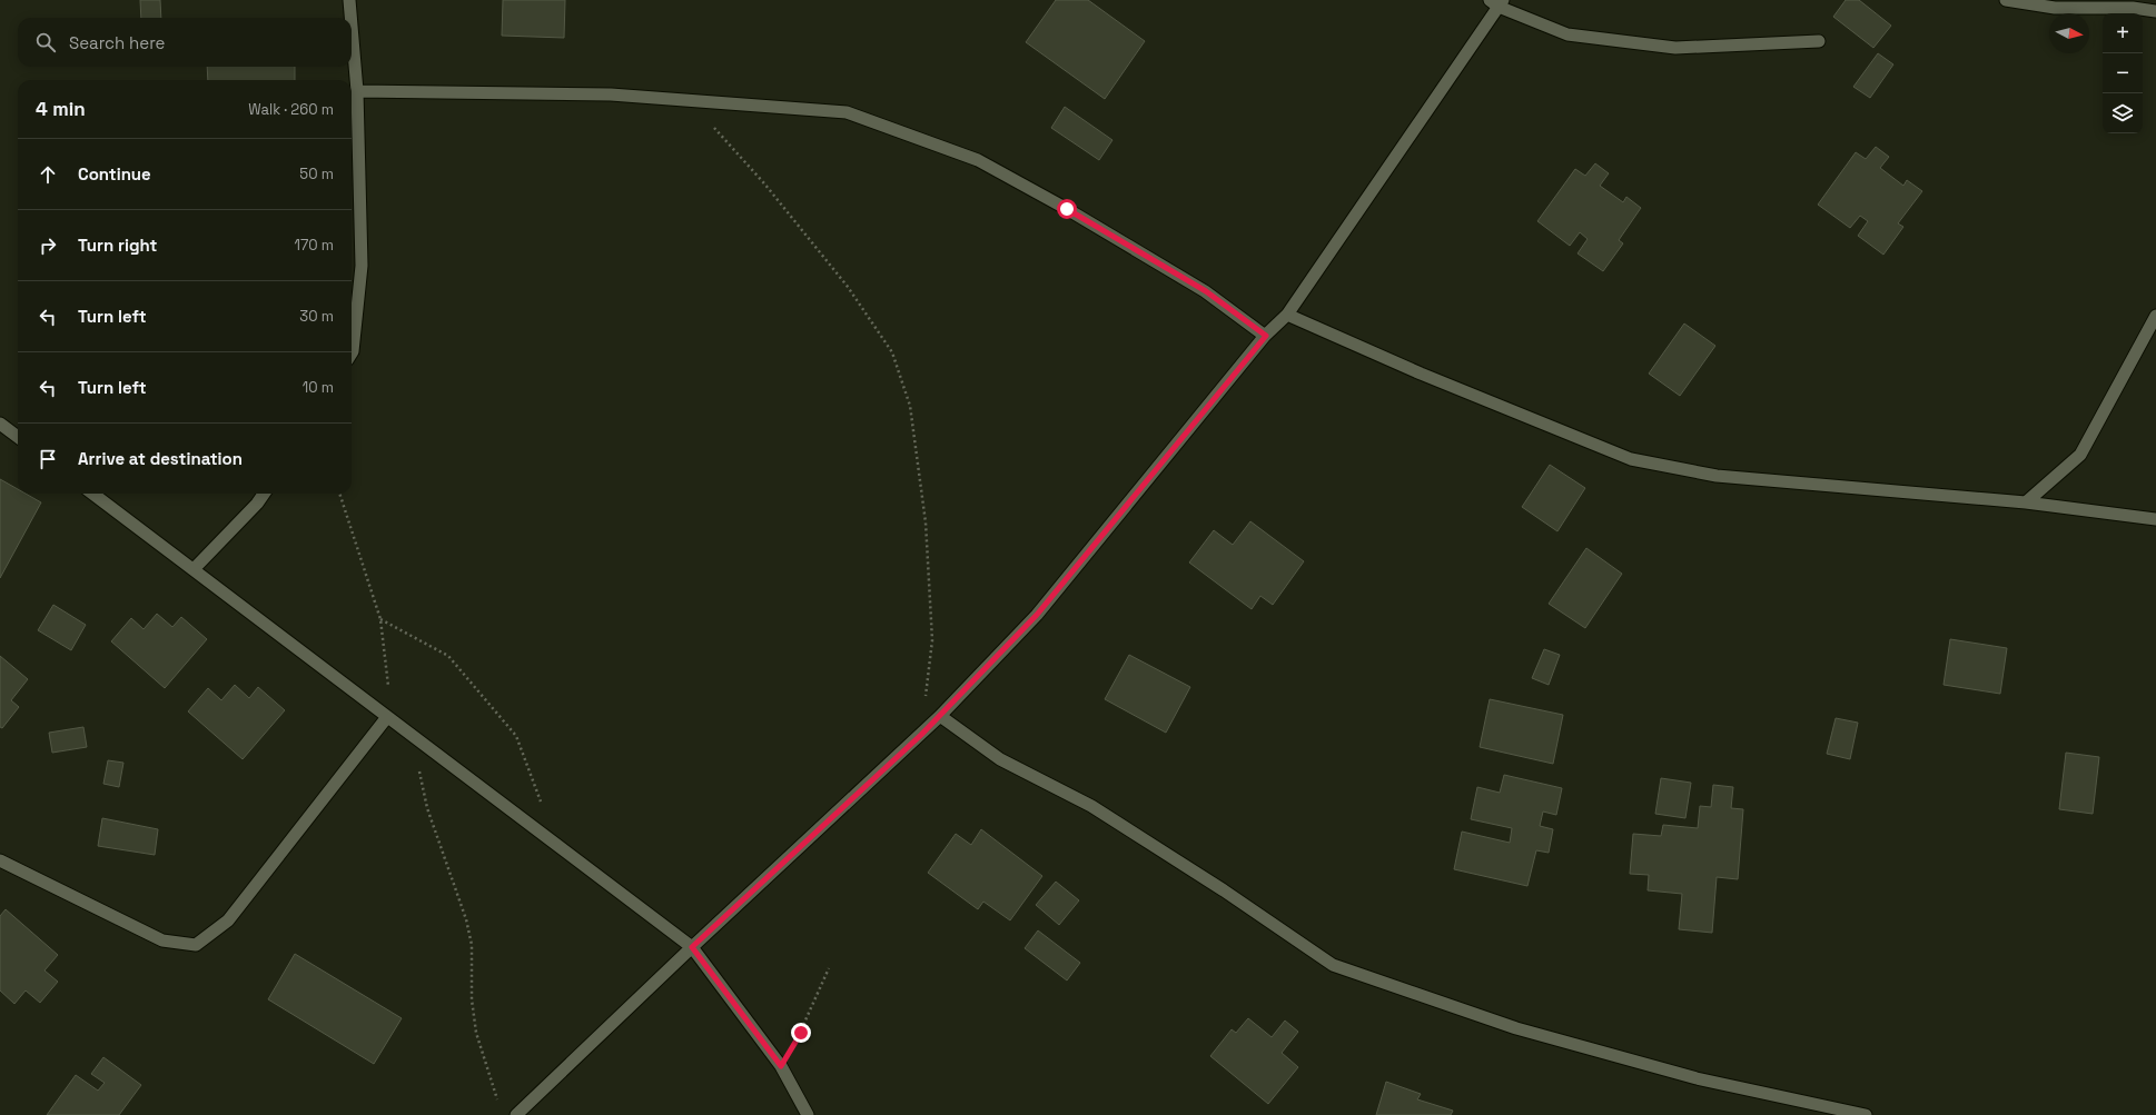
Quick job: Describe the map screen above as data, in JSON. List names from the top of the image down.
{
  "north": "right",
  "page": {
    "map_buttons": ["+", "−"],
    "search": "Search here",
    "heading": ["4 min", "Walk · 260 m"],
    "list": [
      ["Continue", "50 m"],
      ["Turn right", "170 m"],
      ["Turn left", "30 m"],
      ["Turn left", "10 m"],
      "Arrive at destination"
    ]
  }
}
